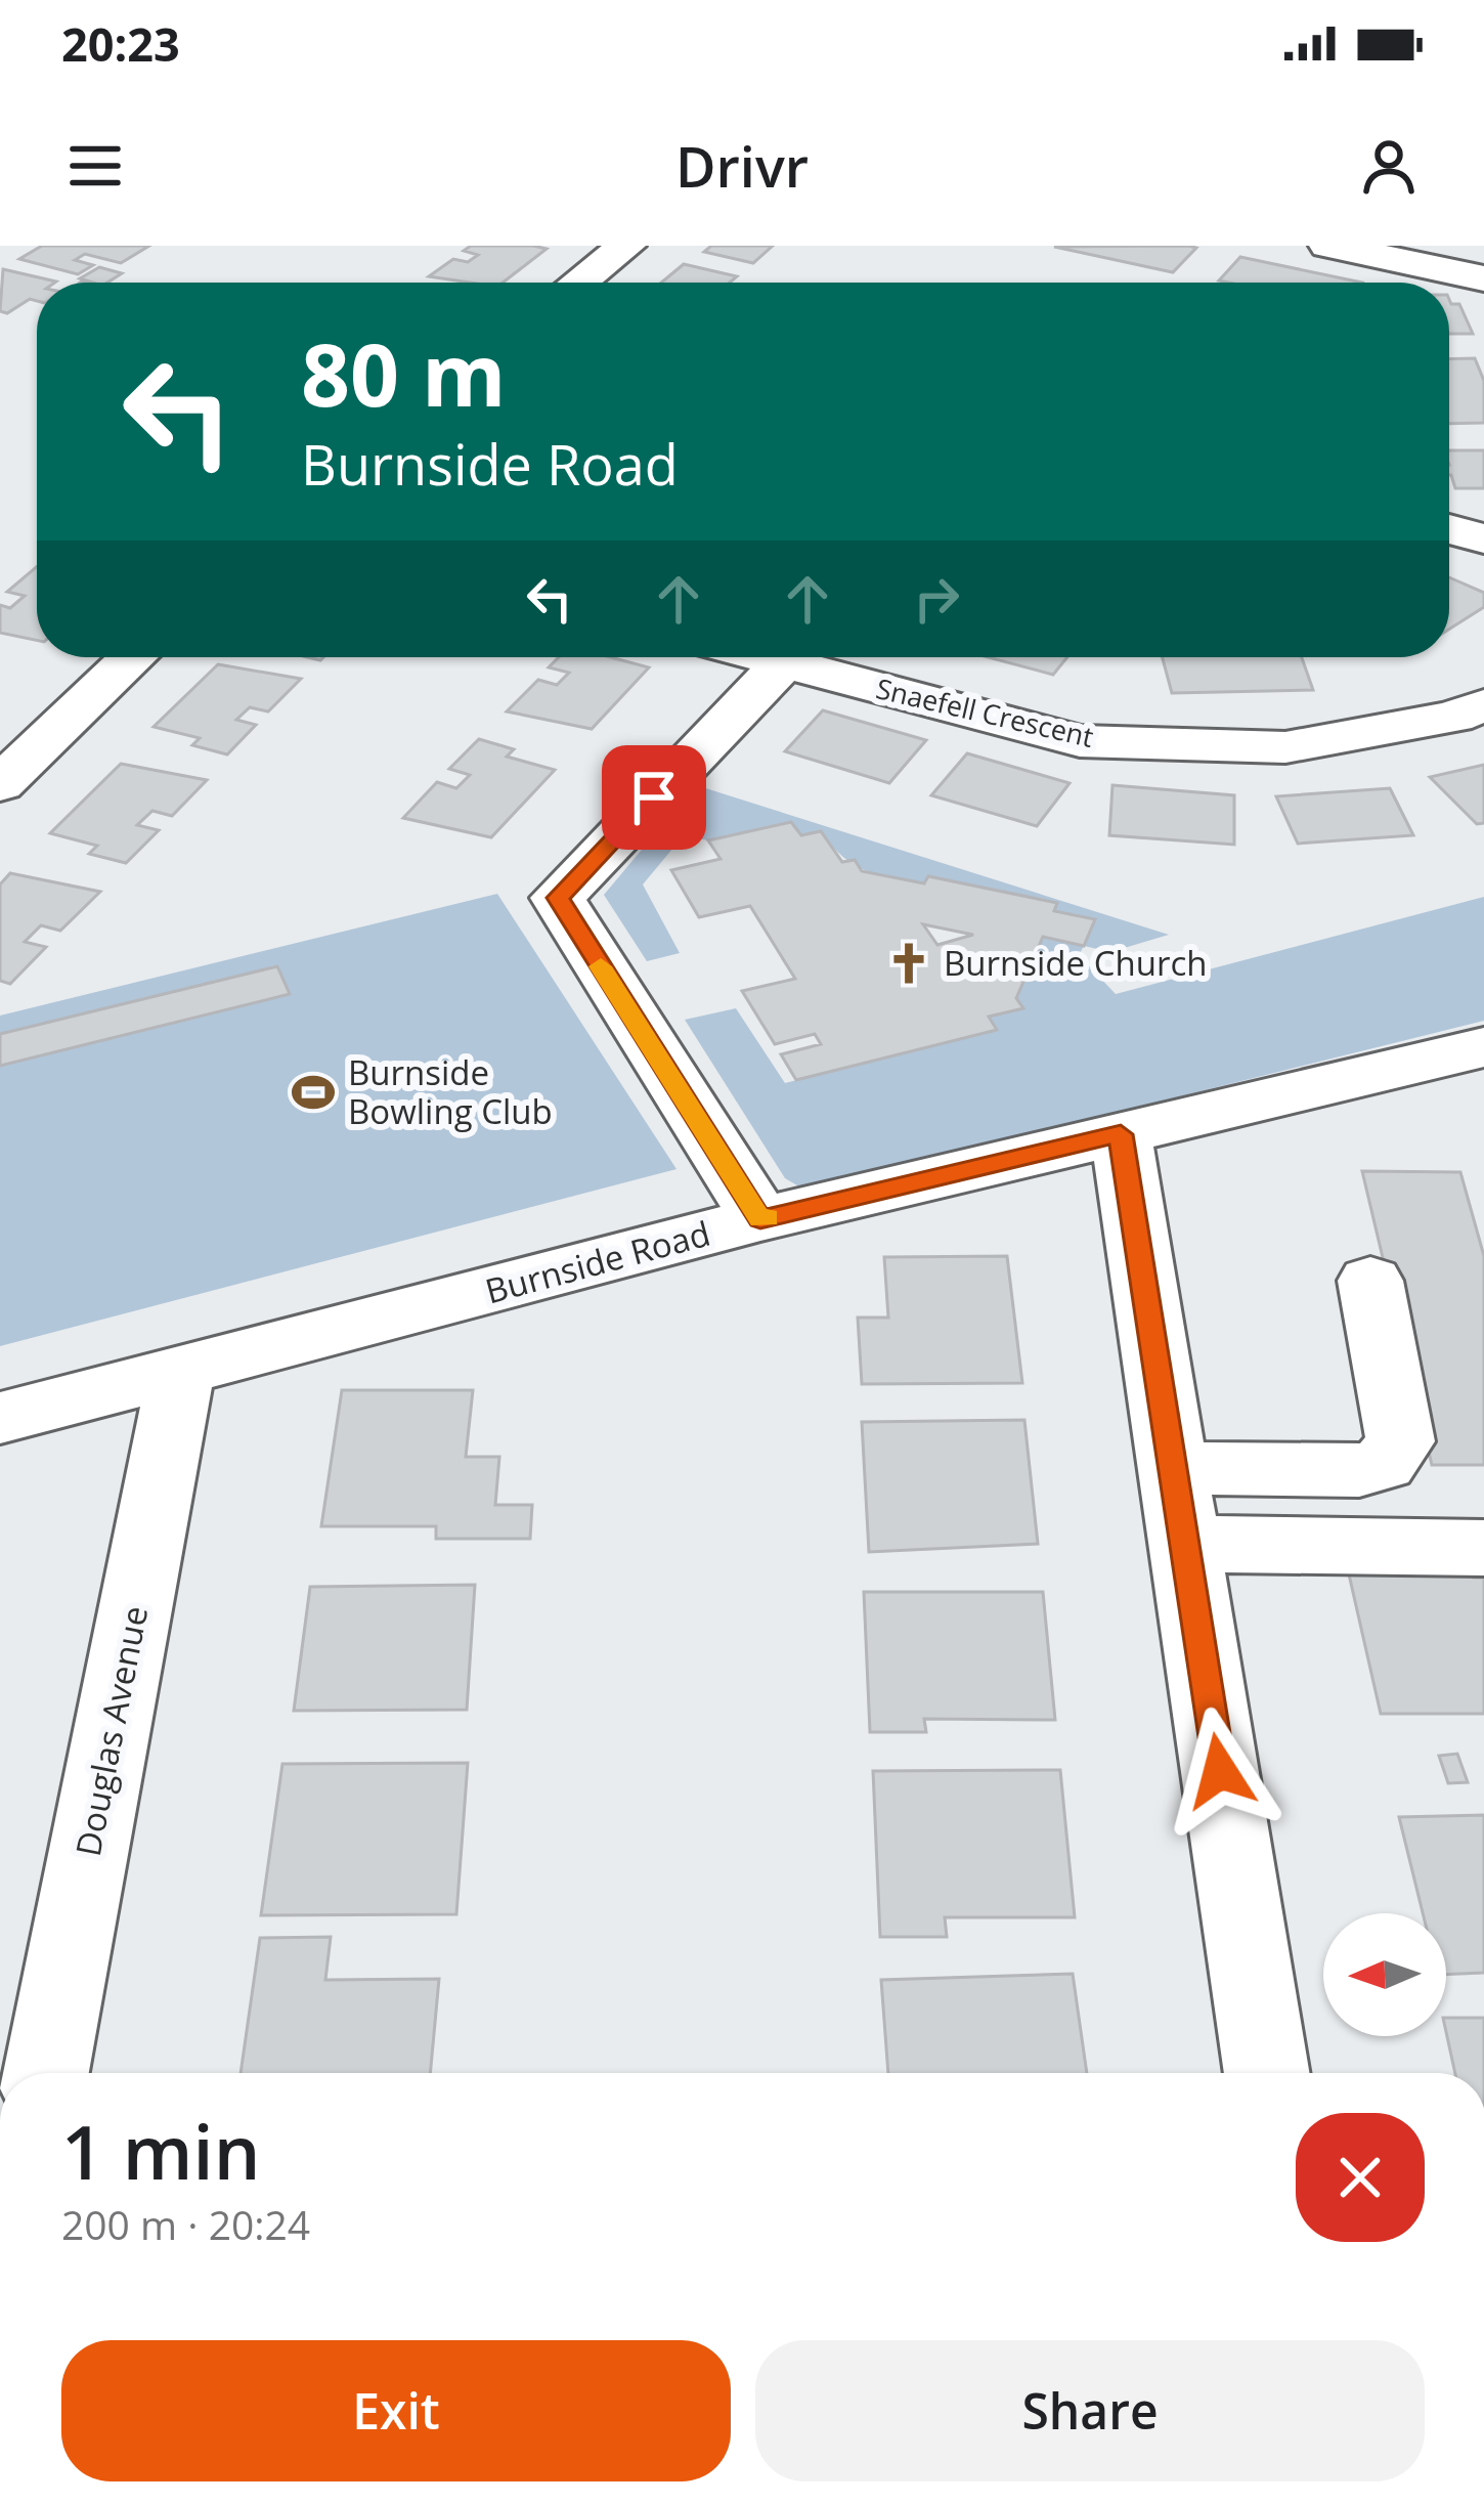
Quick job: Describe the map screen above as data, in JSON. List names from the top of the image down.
{
  "streets": {
    "street": ["Snaefell Crescent", "Burnside Road", "Douglas Avenue"]
  },
  "crossings": [
    ["Burnside Road", "Douglas Avenue"]
  ],
  "places": {
    "church": ["Burnside Church"],
    "sports": ["Burnside Bowling Club"]
  },
  "north": "left",
  "page": {
    "status": "20:23",
    "header": "Drivr",
    "turn": ["80 m", "Burnside Road"],
    "heading": ["1 min", "200 m · 20:24"],
    "buttons": ["Exit", "Share"]
  }
}
